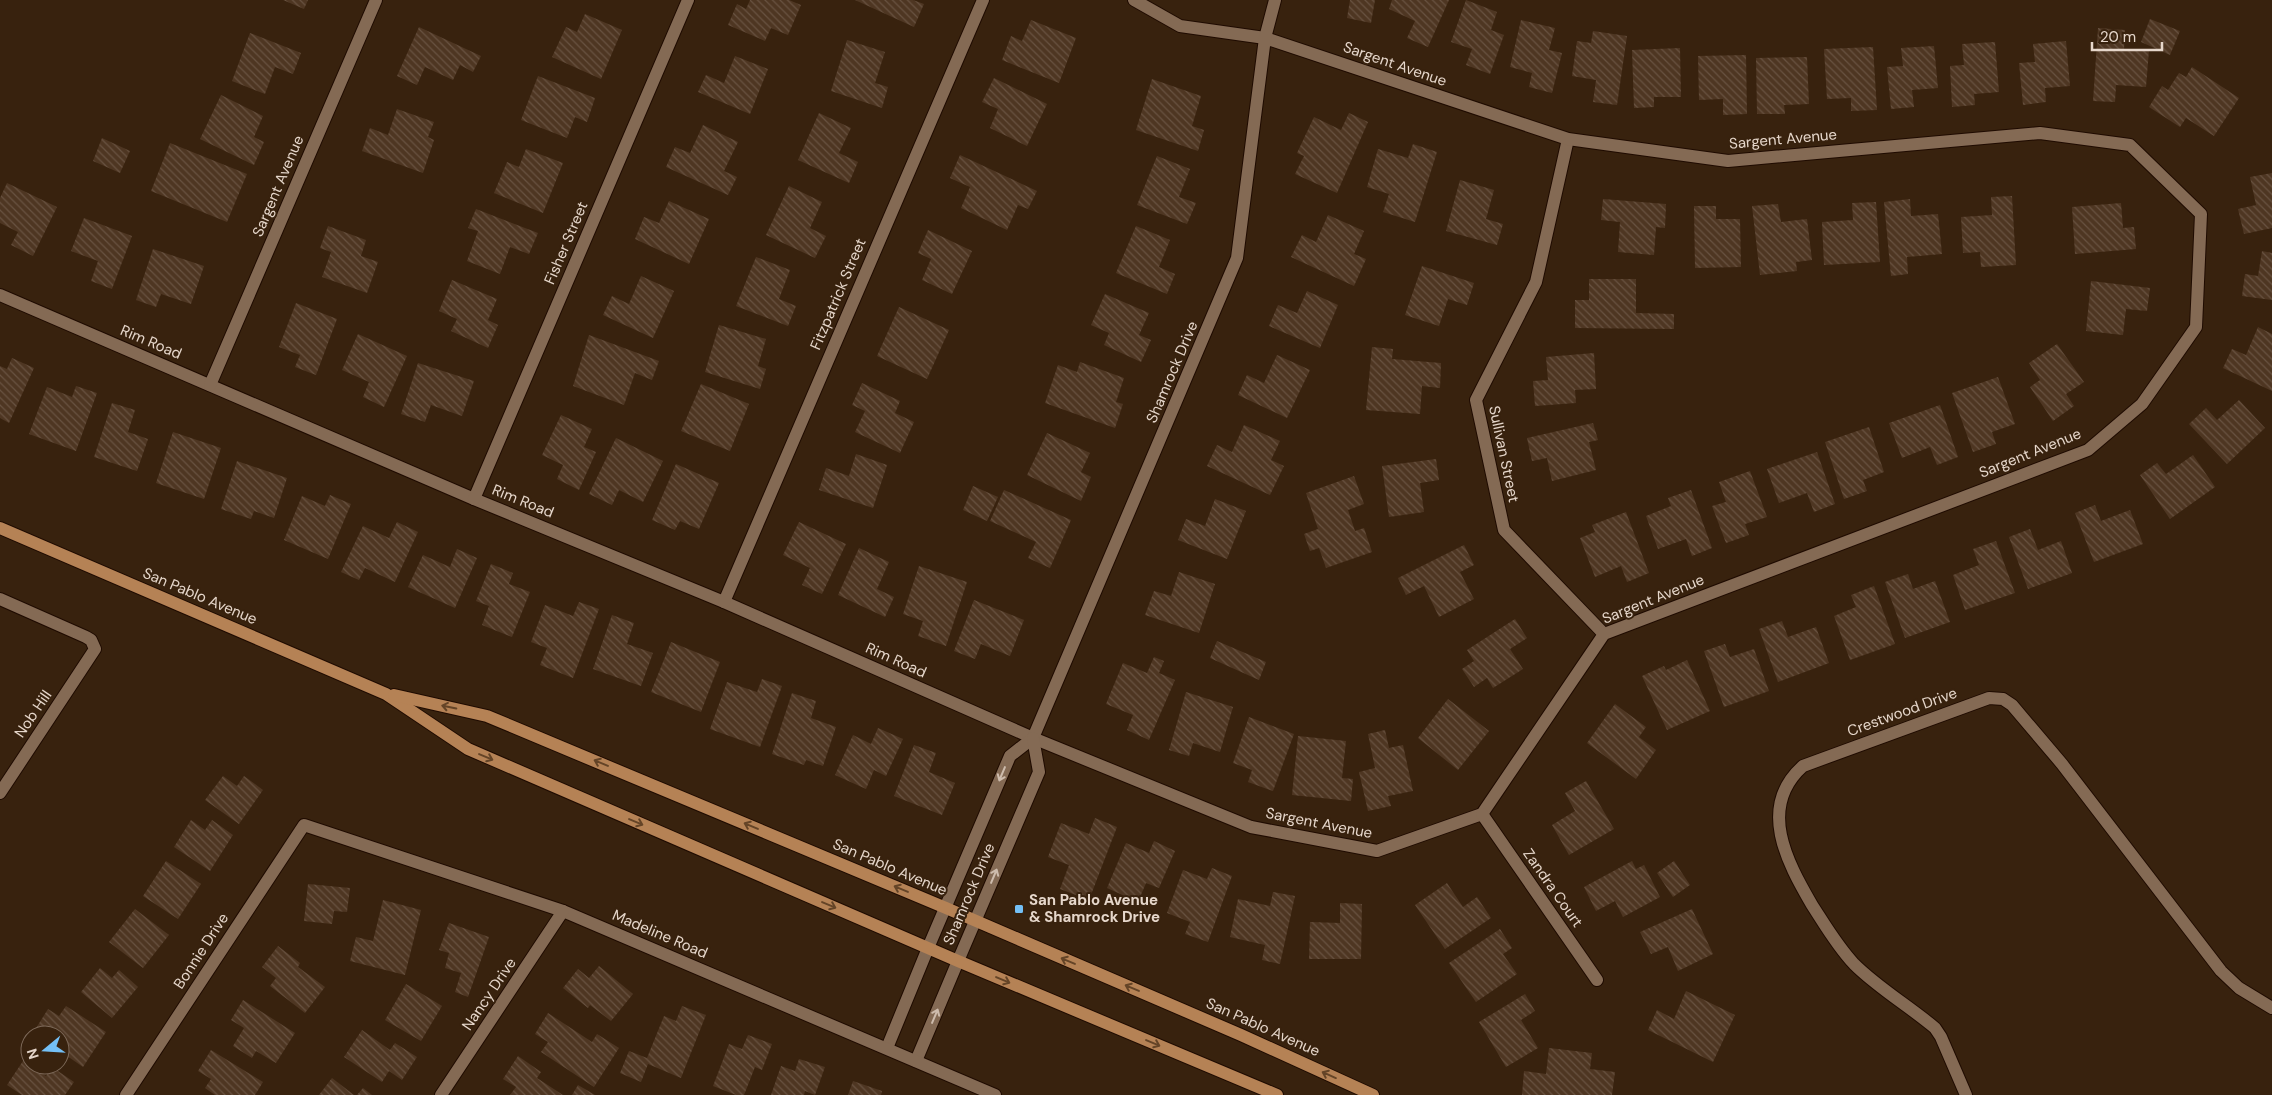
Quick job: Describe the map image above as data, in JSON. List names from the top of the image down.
{
  "streets": {
    "main road": ["San Pablo Avenue"],
    "street": [
      "Sargent Avenue",
      "Fisher Street",
      "Fitzpatrick Street",
      "Rim Road",
      "Shamrock Drive",
      "Sullivan Street",
      "Crestwood Drive",
      "Nob Hill",
      "Zandra Court",
      "Madeline Road",
      "Bonnie Drive",
      "Nancy Drive"
    ]
  },
  "crossings": [
    ["Sargent Avenue", "Rim Road"],
    ["Sargent Avenue", "Shamrock Drive"],
    ["Sargent Avenue", "Sullivan Street"],
    ["Sargent Avenue", "Zandra Court"],
    ["Fisher Street", "Rim Road"],
    ["Fitzpatrick Street", "Rim Road"],
    ["Rim Road", "Shamrock Drive"],
    ["Shamrock Drive", "San Pablo Avenue"],
    ["Shamrock Drive", "Madeline Road"],
    ["Madeline Road", "Bonnie Drive"],
    ["Madeline Road", "Nancy Drive"]
  ],
  "places": {
    "transit": ["San Pablo Avenue & Shamrock Drive"]
  },
  "scale_bar": "20 m",
  "north": "left"
}
